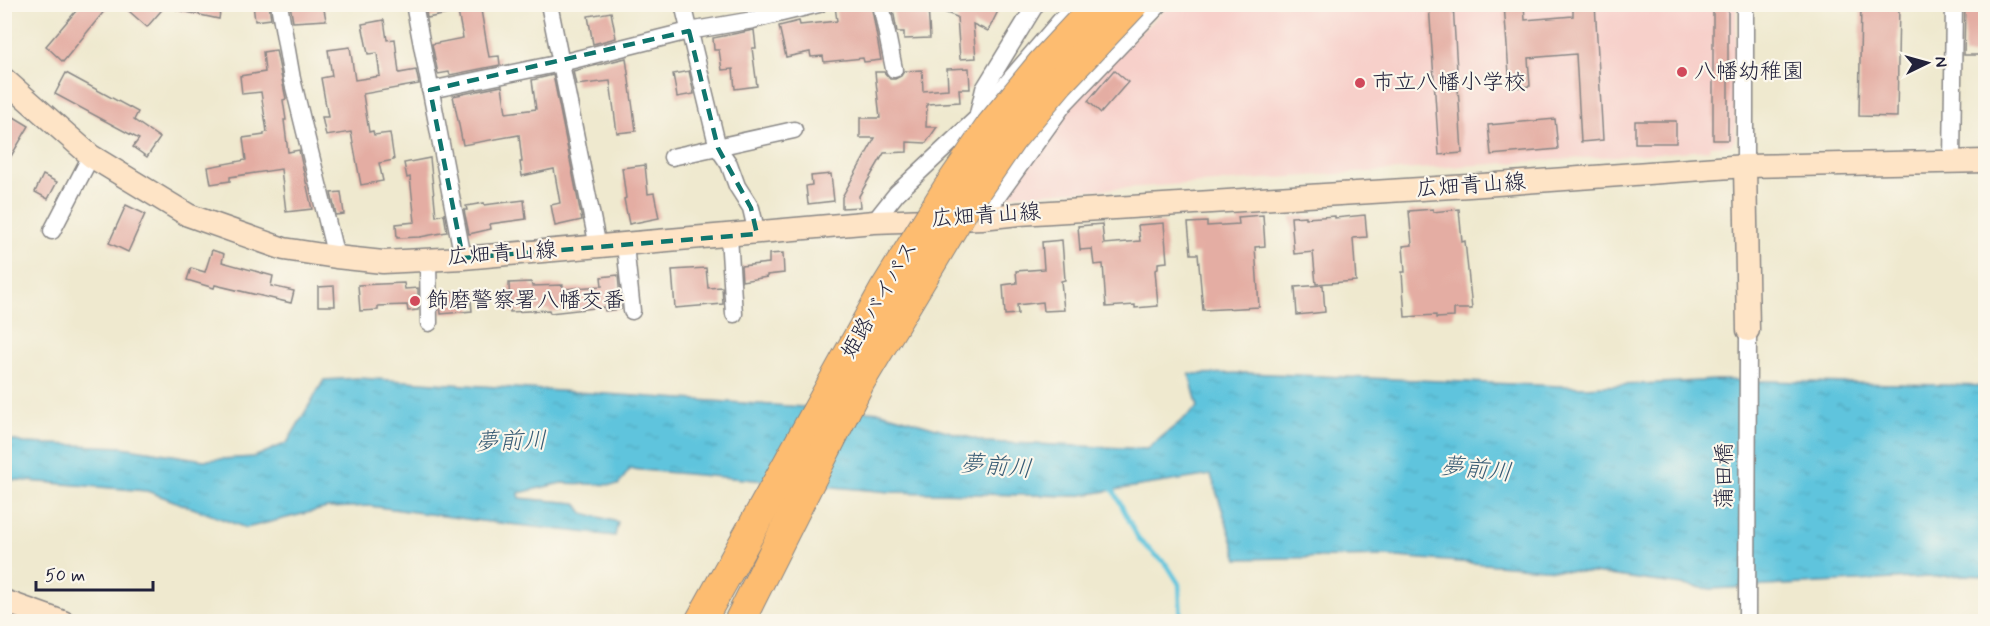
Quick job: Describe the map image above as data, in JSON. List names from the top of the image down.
{
  "streets": {
    "highway": ["姫路バイパス"],
    "main road": ["広畑青山線"],
    "street": ["蒲田橋"]
  },
  "water": ["夢前川"],
  "places": ["八幡幼稚園", "市立八幡小学校", "飾磨警察署八幡交番"],
  "scale_bar": "50 m",
  "north": "right"
}
